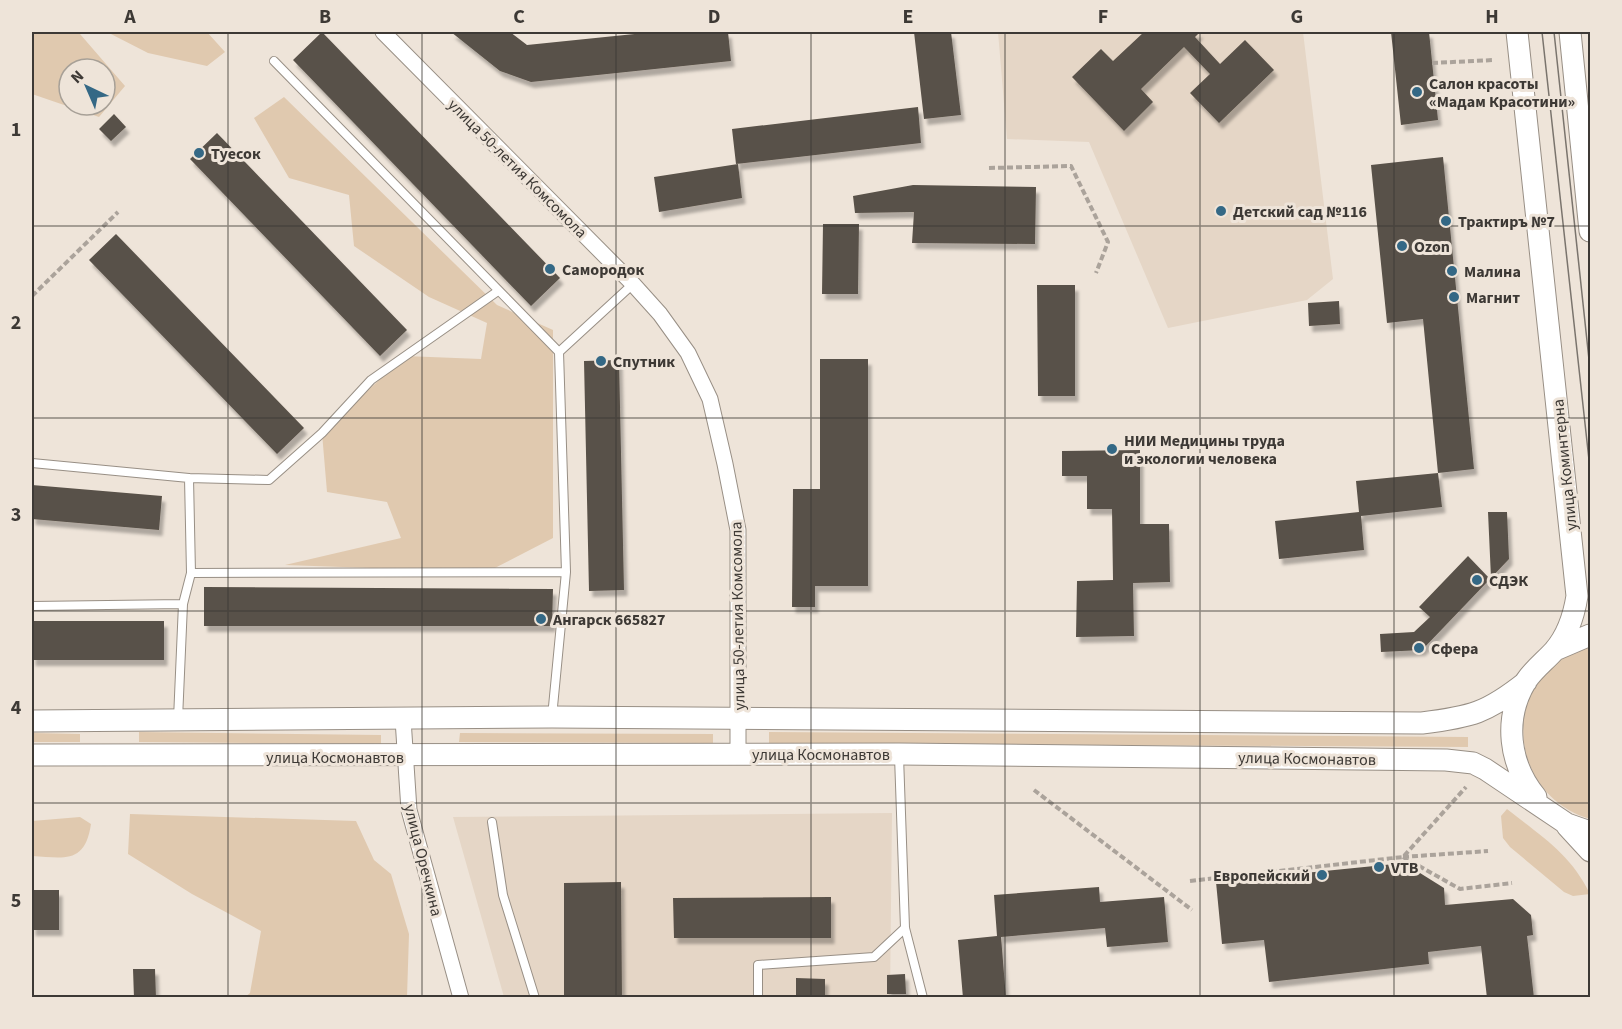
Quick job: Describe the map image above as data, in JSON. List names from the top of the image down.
{
  "streets": {
    "street": [
      "улица 50-летия Комсомола",
      "улица Коминтерна",
      "улица Космонавтов",
      "улица Оречкина"
    ]
  },
  "crossings": [
    ["улица 50-летия Комсомола", "улица Космонавтов"],
    ["улица Коминтерна", "улица Космонавтов"],
    ["улица Космонавтов", "улица Оречкина"]
  ],
  "places": [
    "Салон красоты «Мадам Красотини»",
    "Туесок",
    "Детский сад №116",
    "Трактиръ №7",
    "Ozon",
    "Самородок",
    "Малина",
    "Магнит",
    "Спутник",
    "НИИ Медицины труда и экологии человека",
    "СДЭК",
    "Ангарск 665827",
    "Сфера",
    "VTB",
    "Европейский"
  ],
  "north": "top left",
  "grid": {
    "columns": [
      "A",
      "B",
      "C",
      "D",
      "E",
      "F",
      "G",
      "H"
    ],
    "rows": [
      "1",
      "2",
      "3",
      "4",
      "5"
    ]
  }
}
